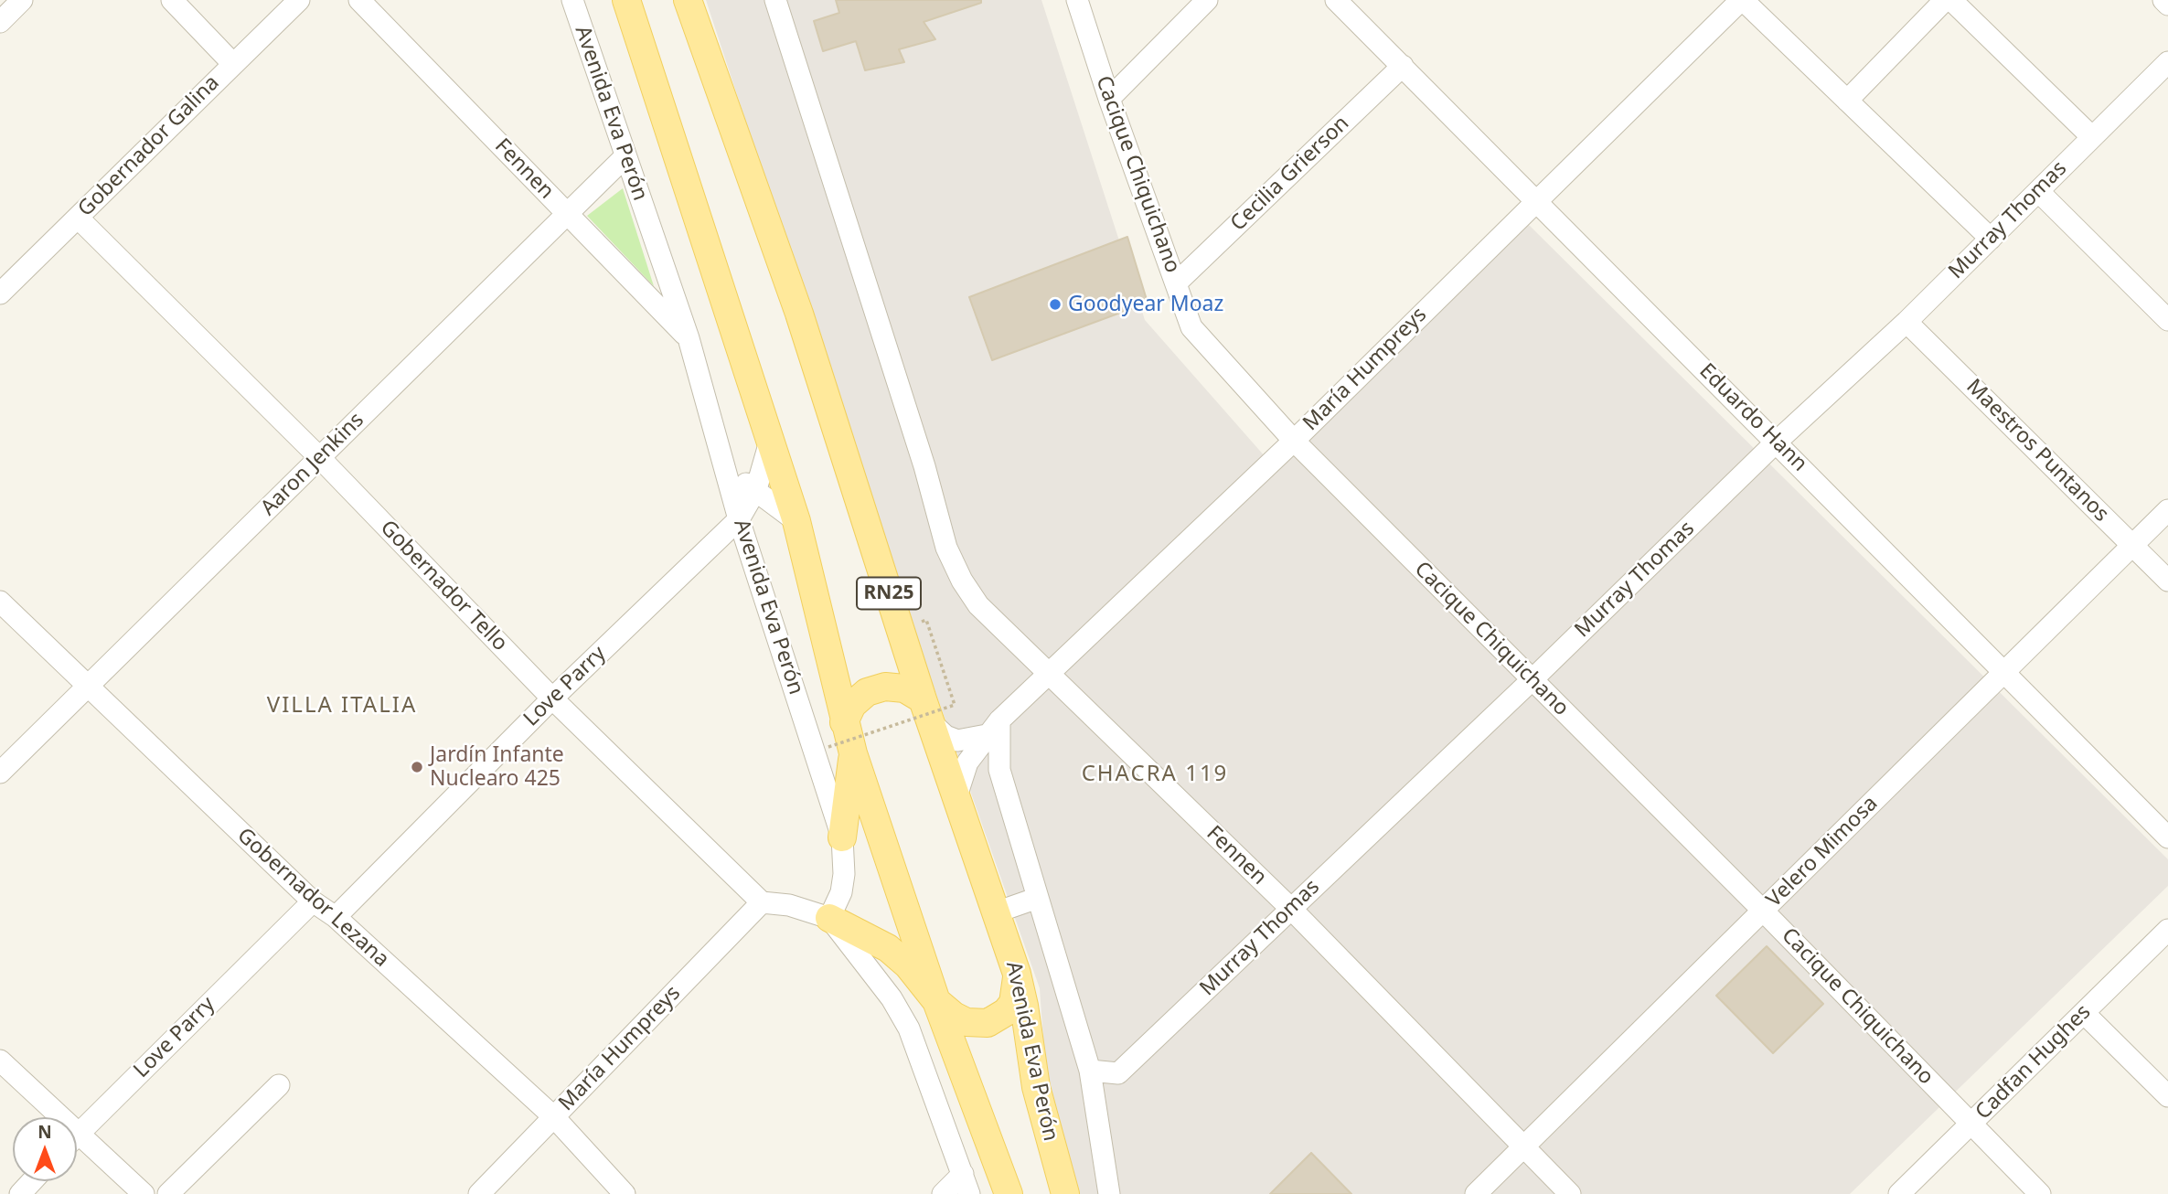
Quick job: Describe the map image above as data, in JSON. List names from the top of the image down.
{
  "streets": {
    "main road": ["Avenida Eva Perón", "RN25"],
    "street": [
      "Gobernador Galina",
      "Fennen",
      "Cecilia Grierson",
      "Cacique Chiquichano",
      "Murray Thomas",
      "María Humpreys",
      "Eduardo Hann",
      "Maestros Puntanos",
      "Aaron Jenkins",
      "Gobernador Tello",
      "Love Parry",
      "Velero Mimosa",
      "Gobernador Lezana",
      "Cadfan Hughes"
    ]
  },
  "crossings": [
    ["Avenida Eva Perón", "Fennen"],
    ["Avenida Eva Perón", "Murray Thomas"],
    ["Avenida Eva Perón", "María Humpreys"],
    ["Avenida Eva Perón", "Aaron Jenkins"],
    ["Avenida Eva Perón", "Love Parry"],
    ["Gobernador Galina", "Gobernador Tello"],
    ["Fennen", "Murray Thomas"],
    ["Fennen", "María Humpreys"],
    ["Fennen", "Aaron Jenkins"],
    ["Fennen", "Velero Mimosa"],
    ["Cecilia Grierson", "Cacique Chiquichano"],
    ["Cecilia Grierson", "Eduardo Hann"],
    ["Cacique Chiquichano", "Murray Thomas"],
    ["Cacique Chiquichano", "María Humpreys"],
    ["Cacique Chiquichano", "Velero Mimosa"],
    ["Cacique Chiquichano", "Cadfan Hughes"],
    ["Murray Thomas", "Eduardo Hann"],
    ["Murray Thomas", "Maestros Puntanos"],
    ["María Humpreys", "Eduardo Hann"],
    ["María Humpreys", "Gobernador Tello"],
    ["María Humpreys", "Gobernador Lezana"],
    ["Eduardo Hann", "Velero Mimosa"],
    ["Maestros Puntanos", "Velero Mimosa"],
    ["Aaron Jenkins", "Gobernador Tello"],
    ["Aaron Jenkins", "Gobernador Lezana"],
    ["Gobernador Tello", "Love Parry"],
    ["Love Parry", "Gobernador Lezana"]
  ],
  "districts": ["VILLA ITALIA", "CHACRA 119"],
  "places": ["Goodyear Moaz", "Jardín Infante Nuclearo 425"],
  "north": "top"
}
